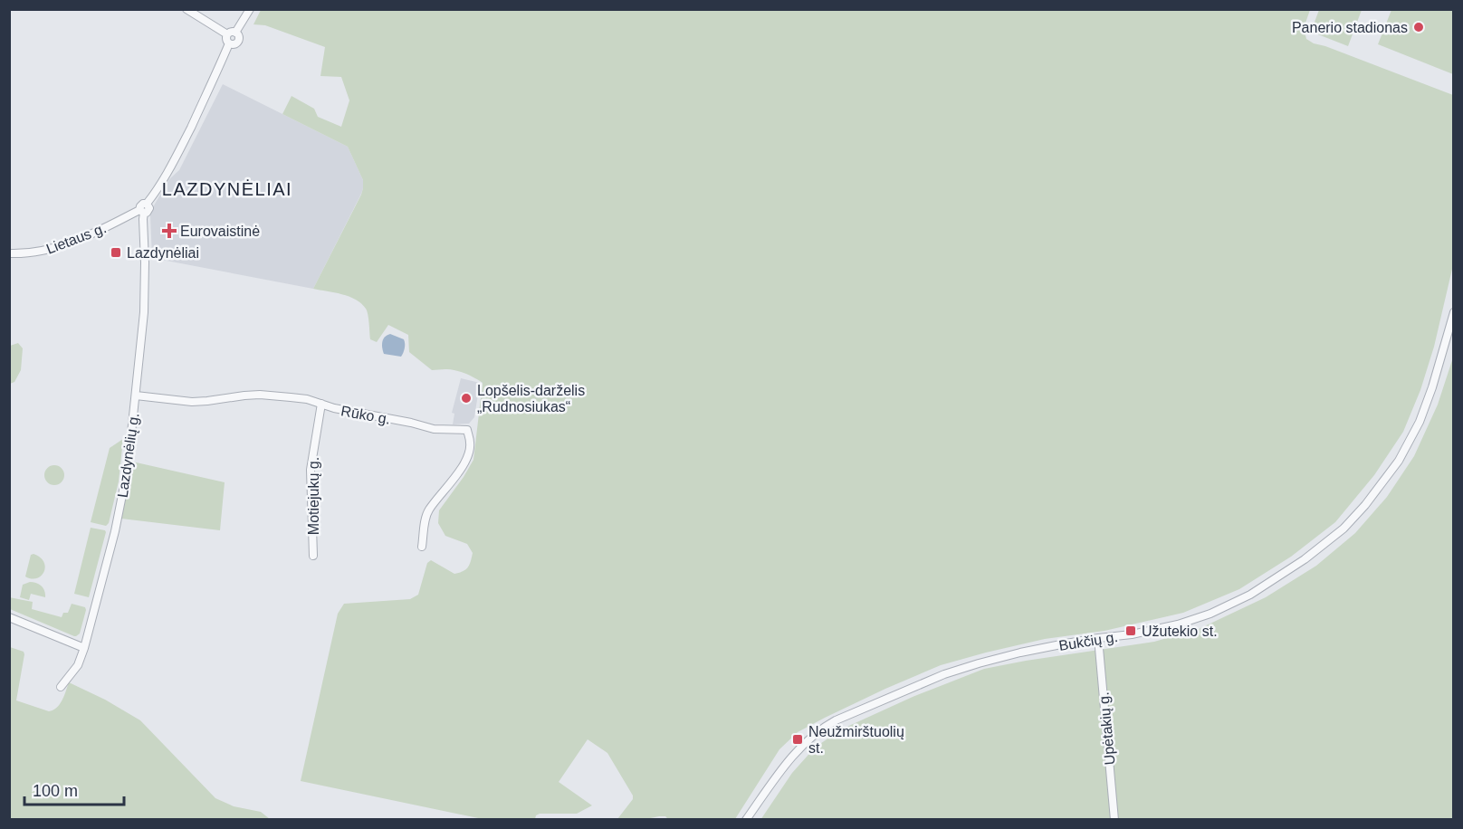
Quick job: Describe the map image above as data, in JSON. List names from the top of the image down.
{
  "streets": {
    "street": [
      "Lietaus g.",
      "Rūko g.",
      "Lazdynėlių g.",
      "Motiejukų g.",
      "Bukčių g.",
      "Upėtakių g."
    ]
  },
  "crossings": [
    ["Lietaus g.", "Lazdynėlių g."],
    ["Rūko g.", "Lazdynėlių g."],
    ["Rūko g.", "Motiejukų g."],
    ["Bukčių g.", "Upėtakių g."]
  ],
  "districts": ["LAZDYNĖLIAI"],
  "places": {
    "other": ["Panerio stadionas", "Lopšelis-darželis „Rudnosiukas“"],
    "health": ["Eurovaistinė"],
    "transit": ["Lazdynėliai", "Užutekio st.", "Neužmirštuolių st."]
  },
  "scale_bar": "100 m"
}
